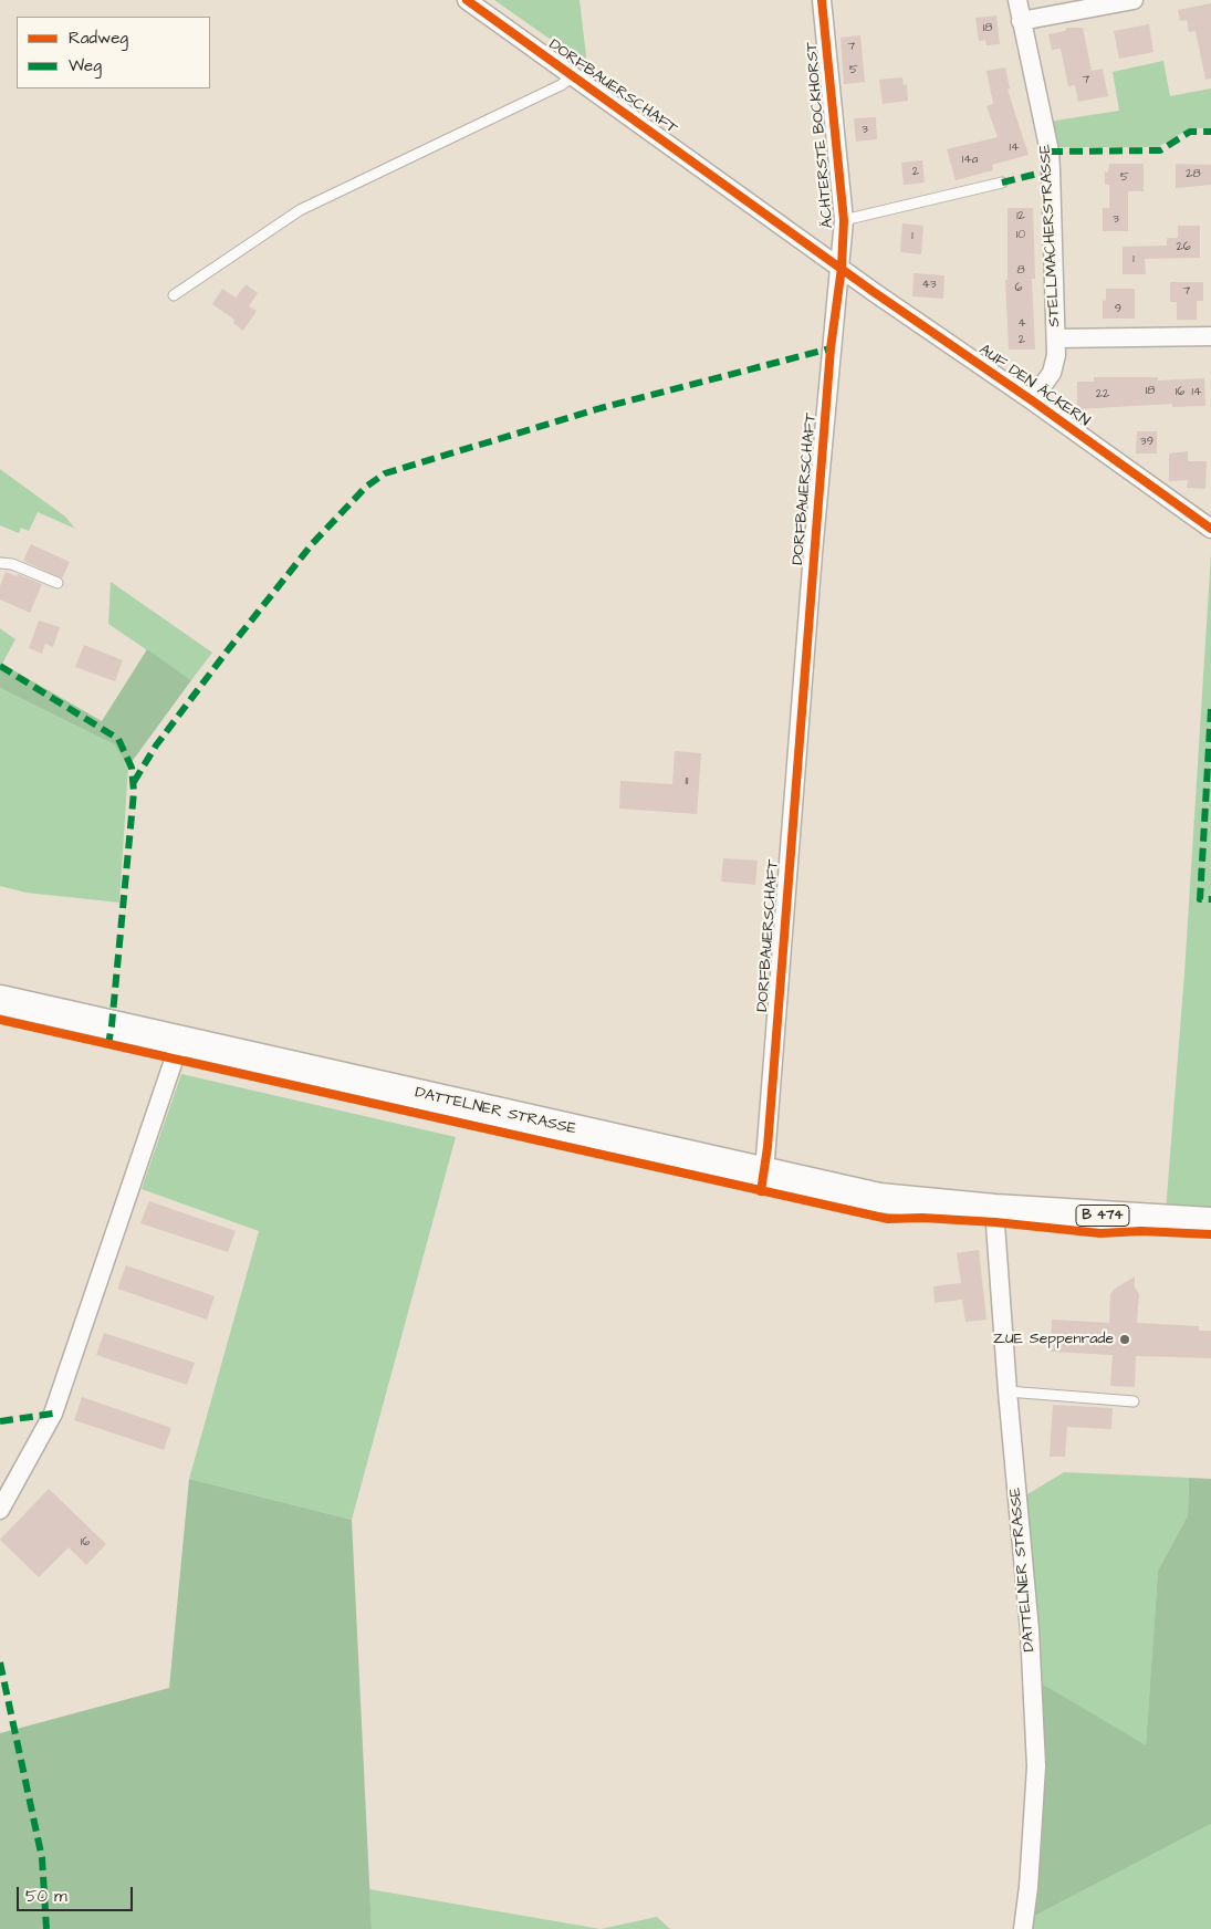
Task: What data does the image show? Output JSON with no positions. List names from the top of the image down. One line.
{"streets":{"main road":["DATTELNER STRASSE","B 474"],"street":["DORFBAUERSCHAFT","ÄCHTERSTE BOCKHORST","STELLMACHERSTRASSE","AUF DEN ÄCKERN"]},"crossings":[["DORFBAUERSCHAFT","ÄCHTERSTE BOCKHORST"],["DORFBAUERSCHAFT","AUF DEN ÄCKERN"],["DORFBAUERSCHAFT","DATTELNER STRASSE"],["ÄCHTERSTE BOCKHORST","AUF DEN ÄCKERN"],["STELLMACHERSTRASSE","AUF DEN ÄCKERN"]],"places":["ZUE Seppenrade"],"house_numbers":["18","7","5","7","3","14","14a","2","28","5","12","3","10","1","26","1","8","43","6","7","9","4","2","18","16","14","22","39","11","16"],"legend":["Radweg","Weg"],"scale_bar":"50 m"}
